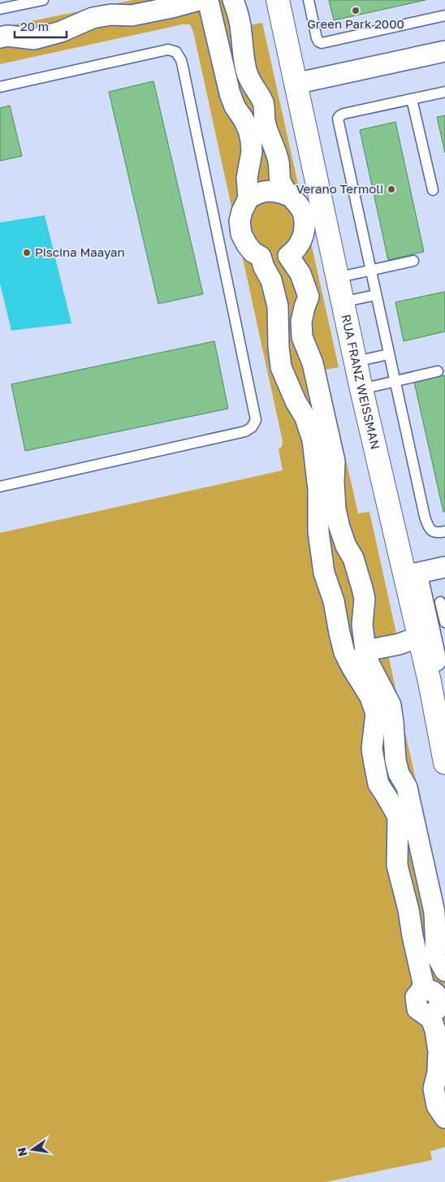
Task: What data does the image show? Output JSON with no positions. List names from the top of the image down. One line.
{"streets":{"street":["RUA FRANZ WEISSMAN"]},"places":["Green Park 2000","Verano Termoli","Piscina Maayan"],"scale_bar":"20 m","north":"left"}
